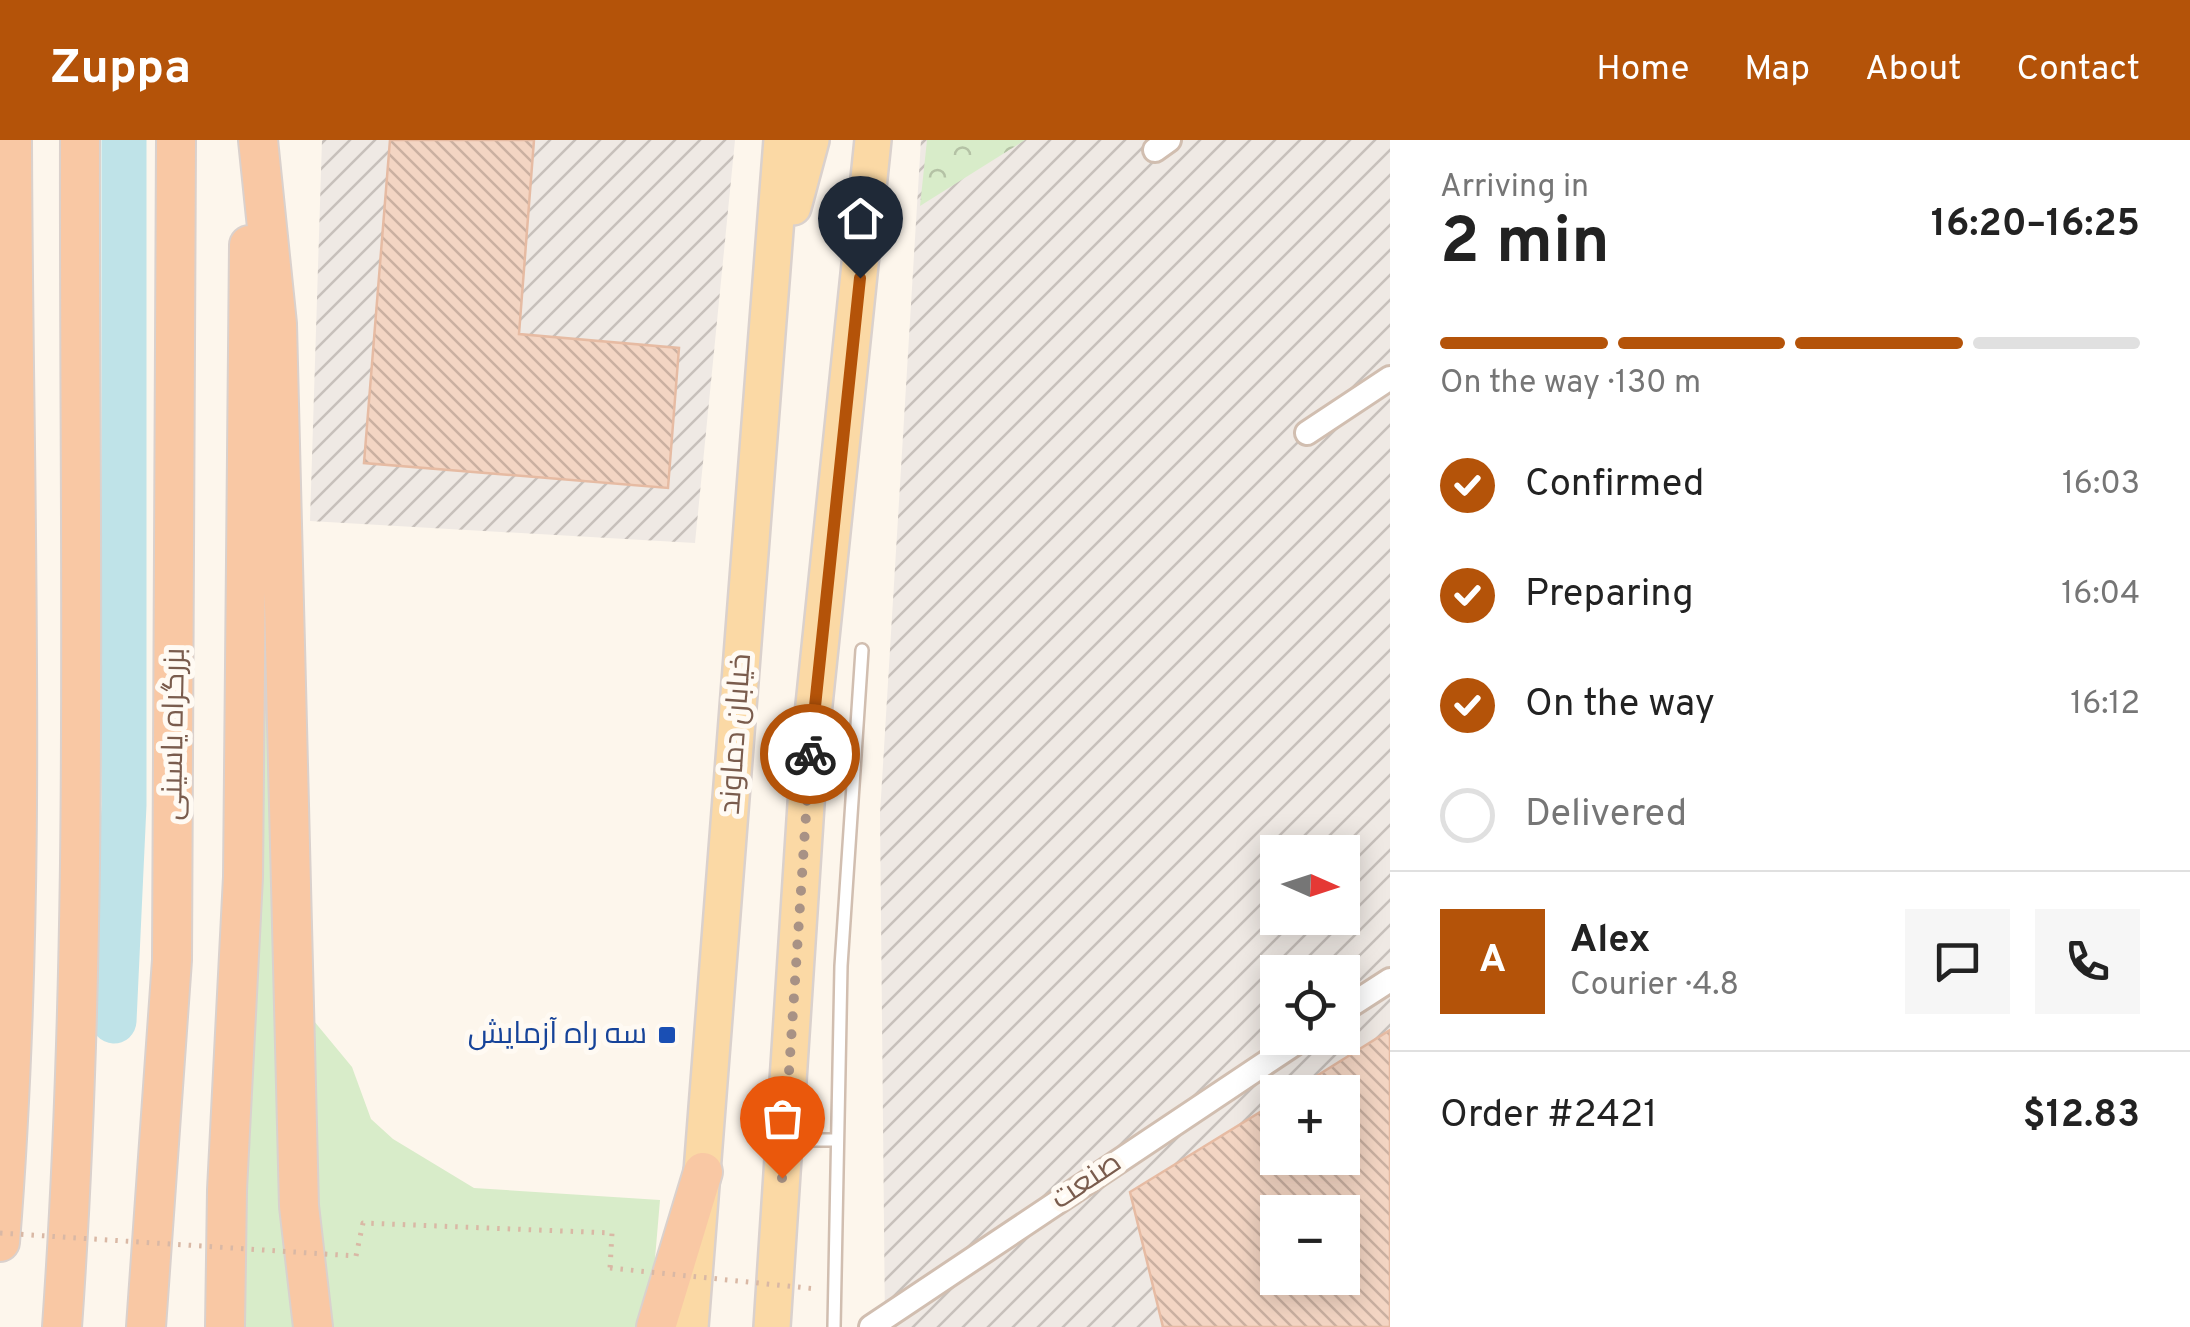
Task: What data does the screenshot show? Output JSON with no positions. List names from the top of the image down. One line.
{"streets":{"highway":["بزرگراه یاسینی"],"main road":["خیابان دماوند"],"street":["صنعت"]},"places":{"transit":["سه راه آزمایش"]},"north":"right","page":{"header":"Zuppa","nav":["Home","Map","About","Contact"],"heading":["2 min","Arriving in","16:20–16:25"],"panel":["Alex","Courier · 4.8","Order #2421","$12.83"],"bar":"On the way · 130 m","list":[["Confirmed","16:03"],["Preparing","16:04"],["On the way","16:12"],"Delivered"],"map_buttons":["+","−"],"round":"A"}}
